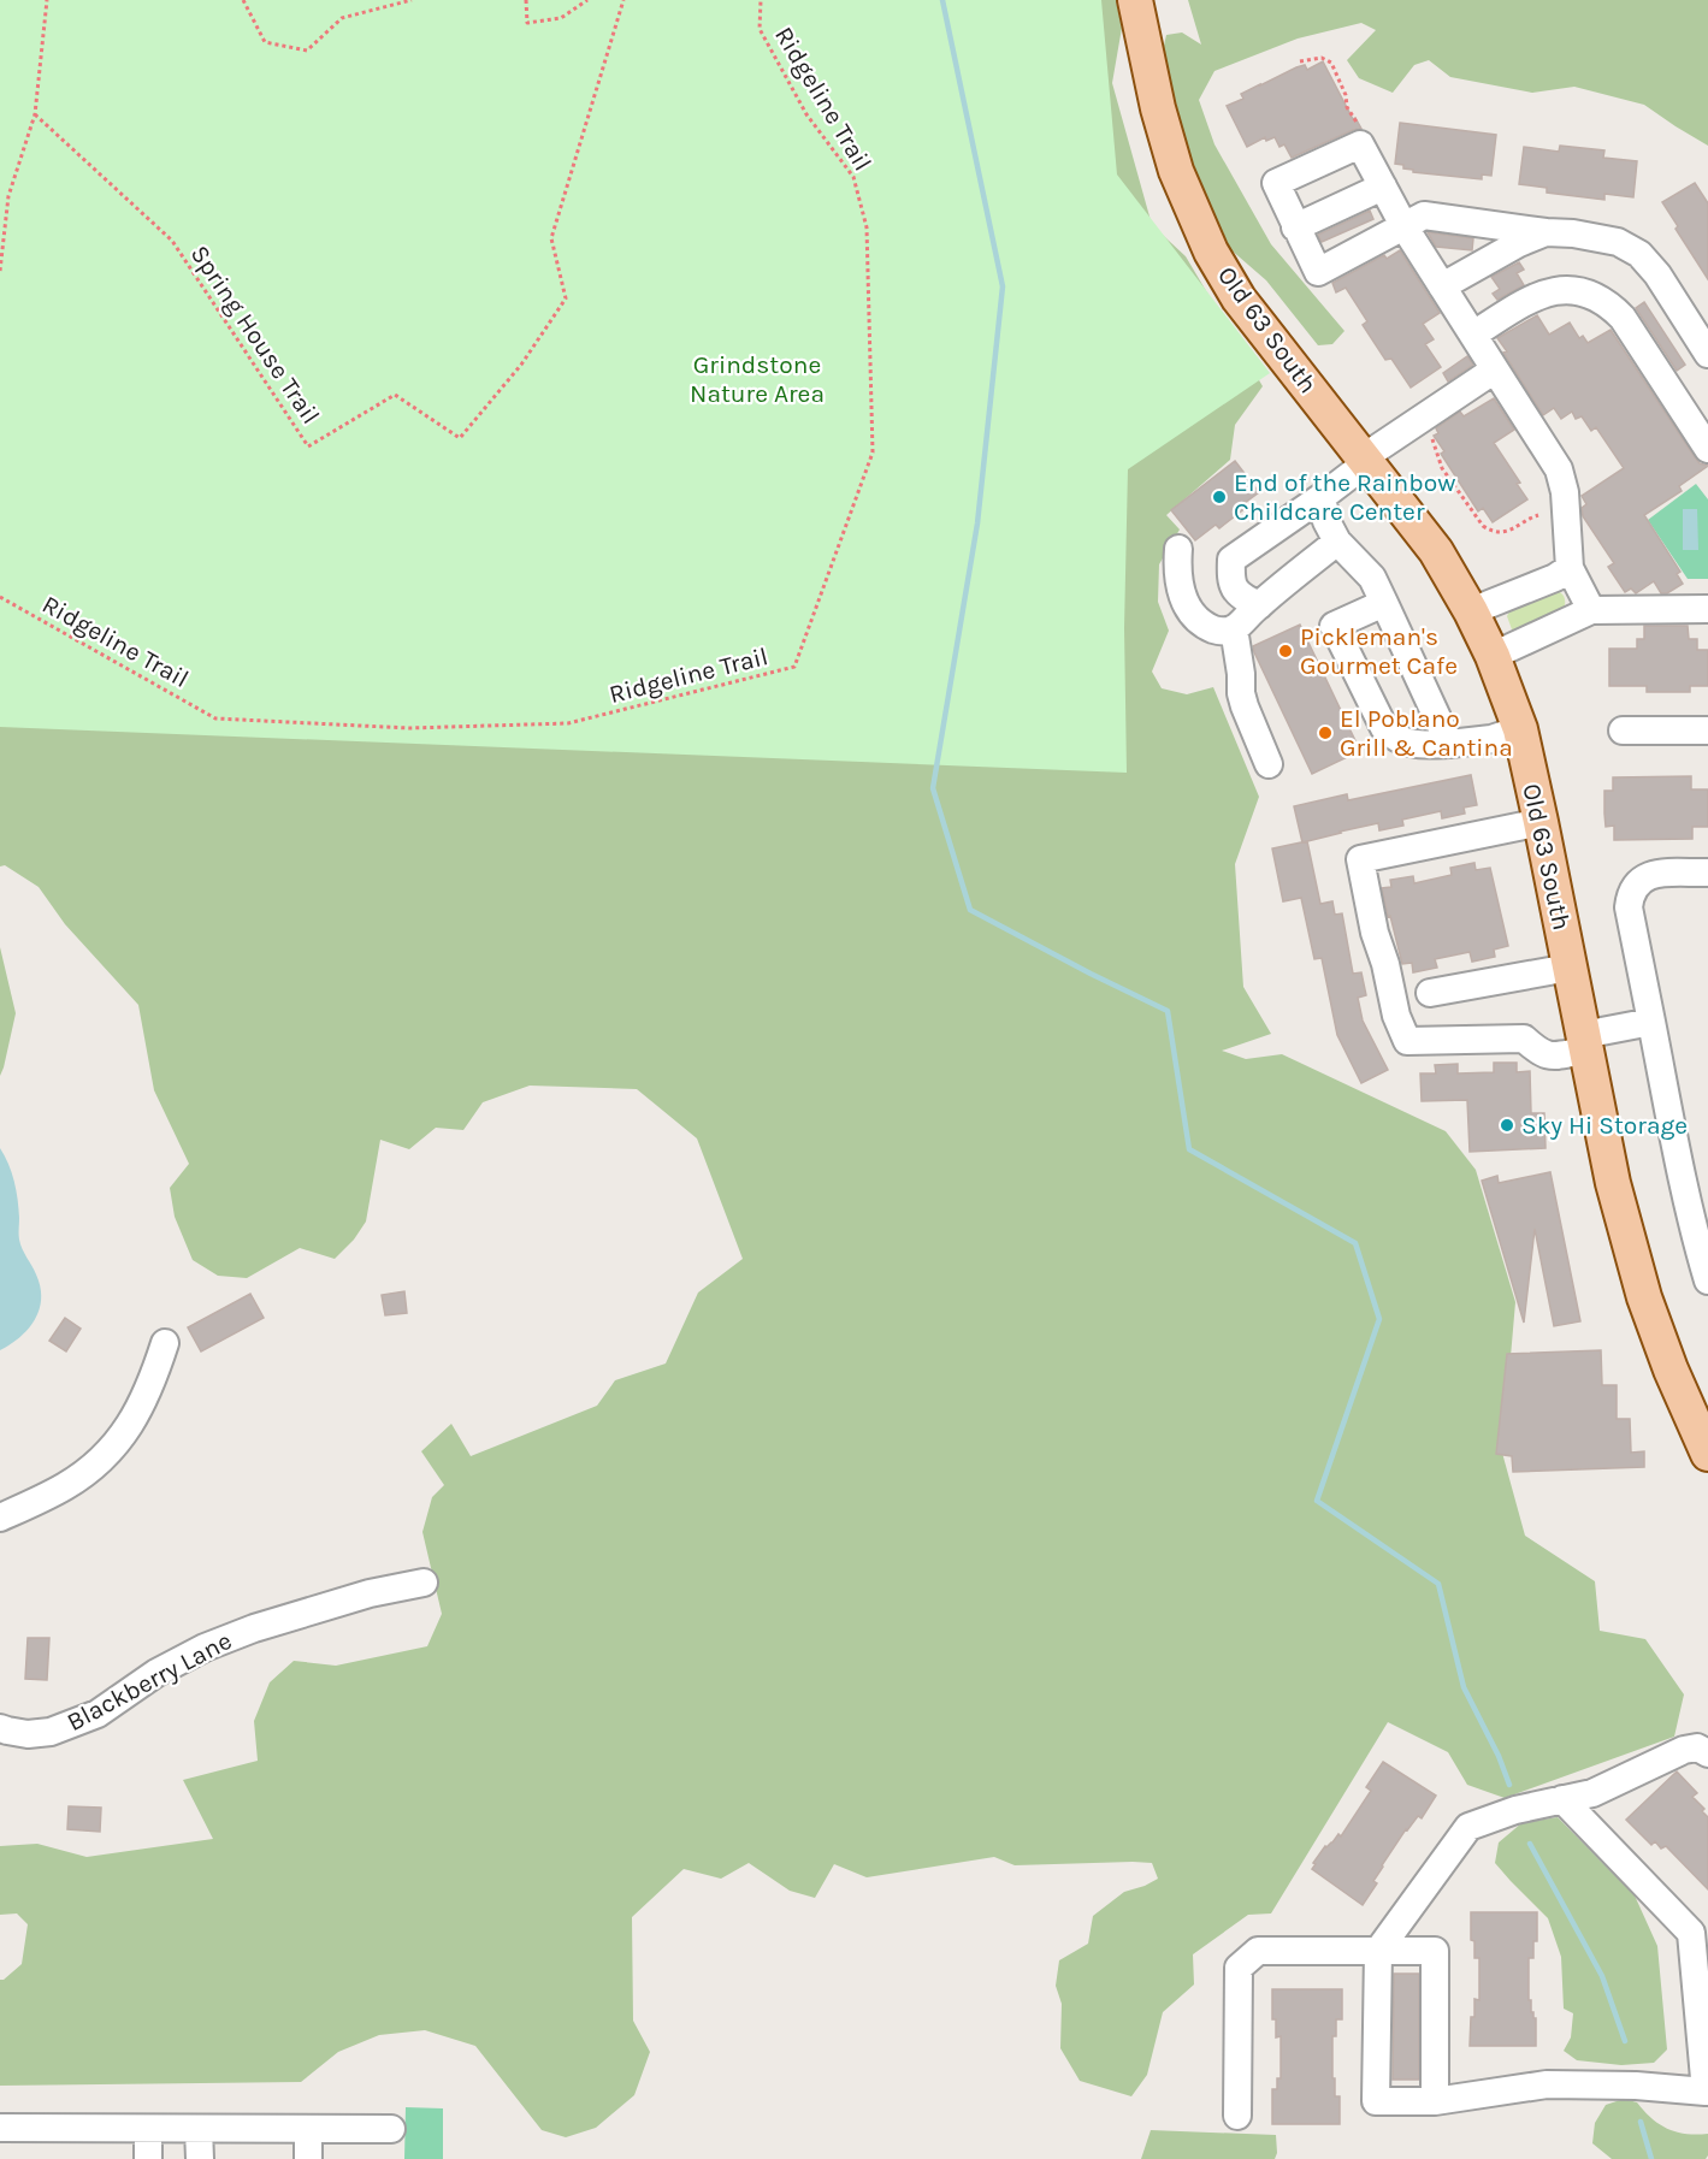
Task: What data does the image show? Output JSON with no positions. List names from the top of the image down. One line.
{"streets":{"main road":["Old 63 South"],"street":["Blackberry Lane"],"path":["Ridgeline Trail","Spring House Trail"]},"parks":["Grindstone Nature Area"],"places":["End of the Rainbow Childcare Center","Pickleman's Gourmet Cafe","El Poblano Grill & Cantina","Sky Hi Storage"]}
